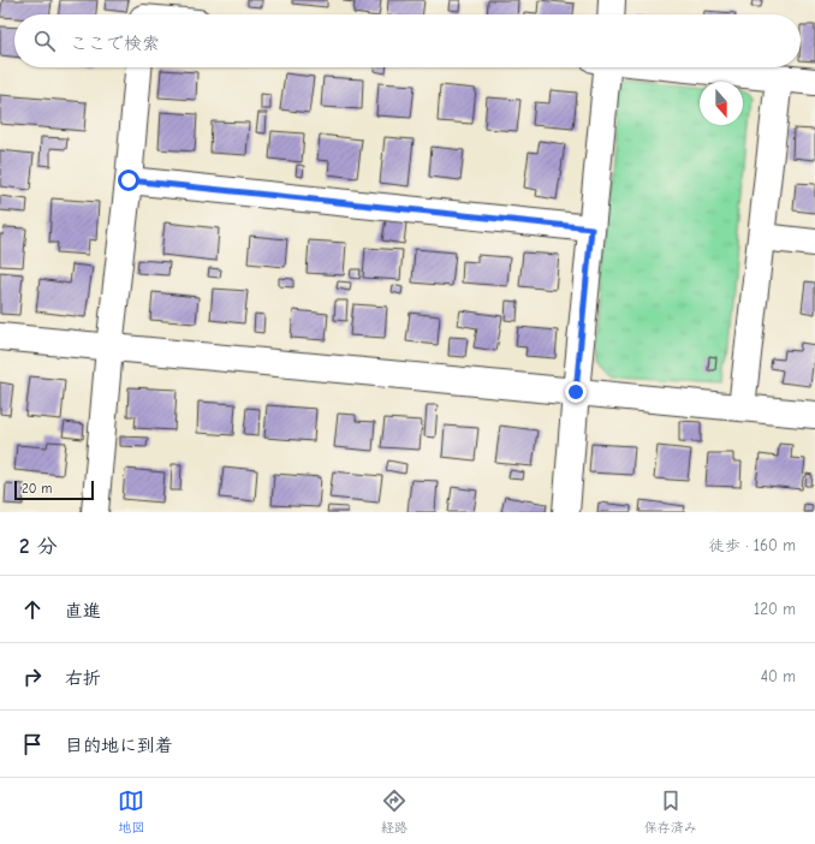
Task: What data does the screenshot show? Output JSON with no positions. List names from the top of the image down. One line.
{"scale_bar":"20 m","north":"bottom","page":{"search":"ここで検索","scale":"20 m","heading":["2 分","徒歩 · 160 m"],"list":[["直進","120 m"],["右折","40 m"],"目的地に到着"],"nav":["地図","経路","保存済み"]}}
